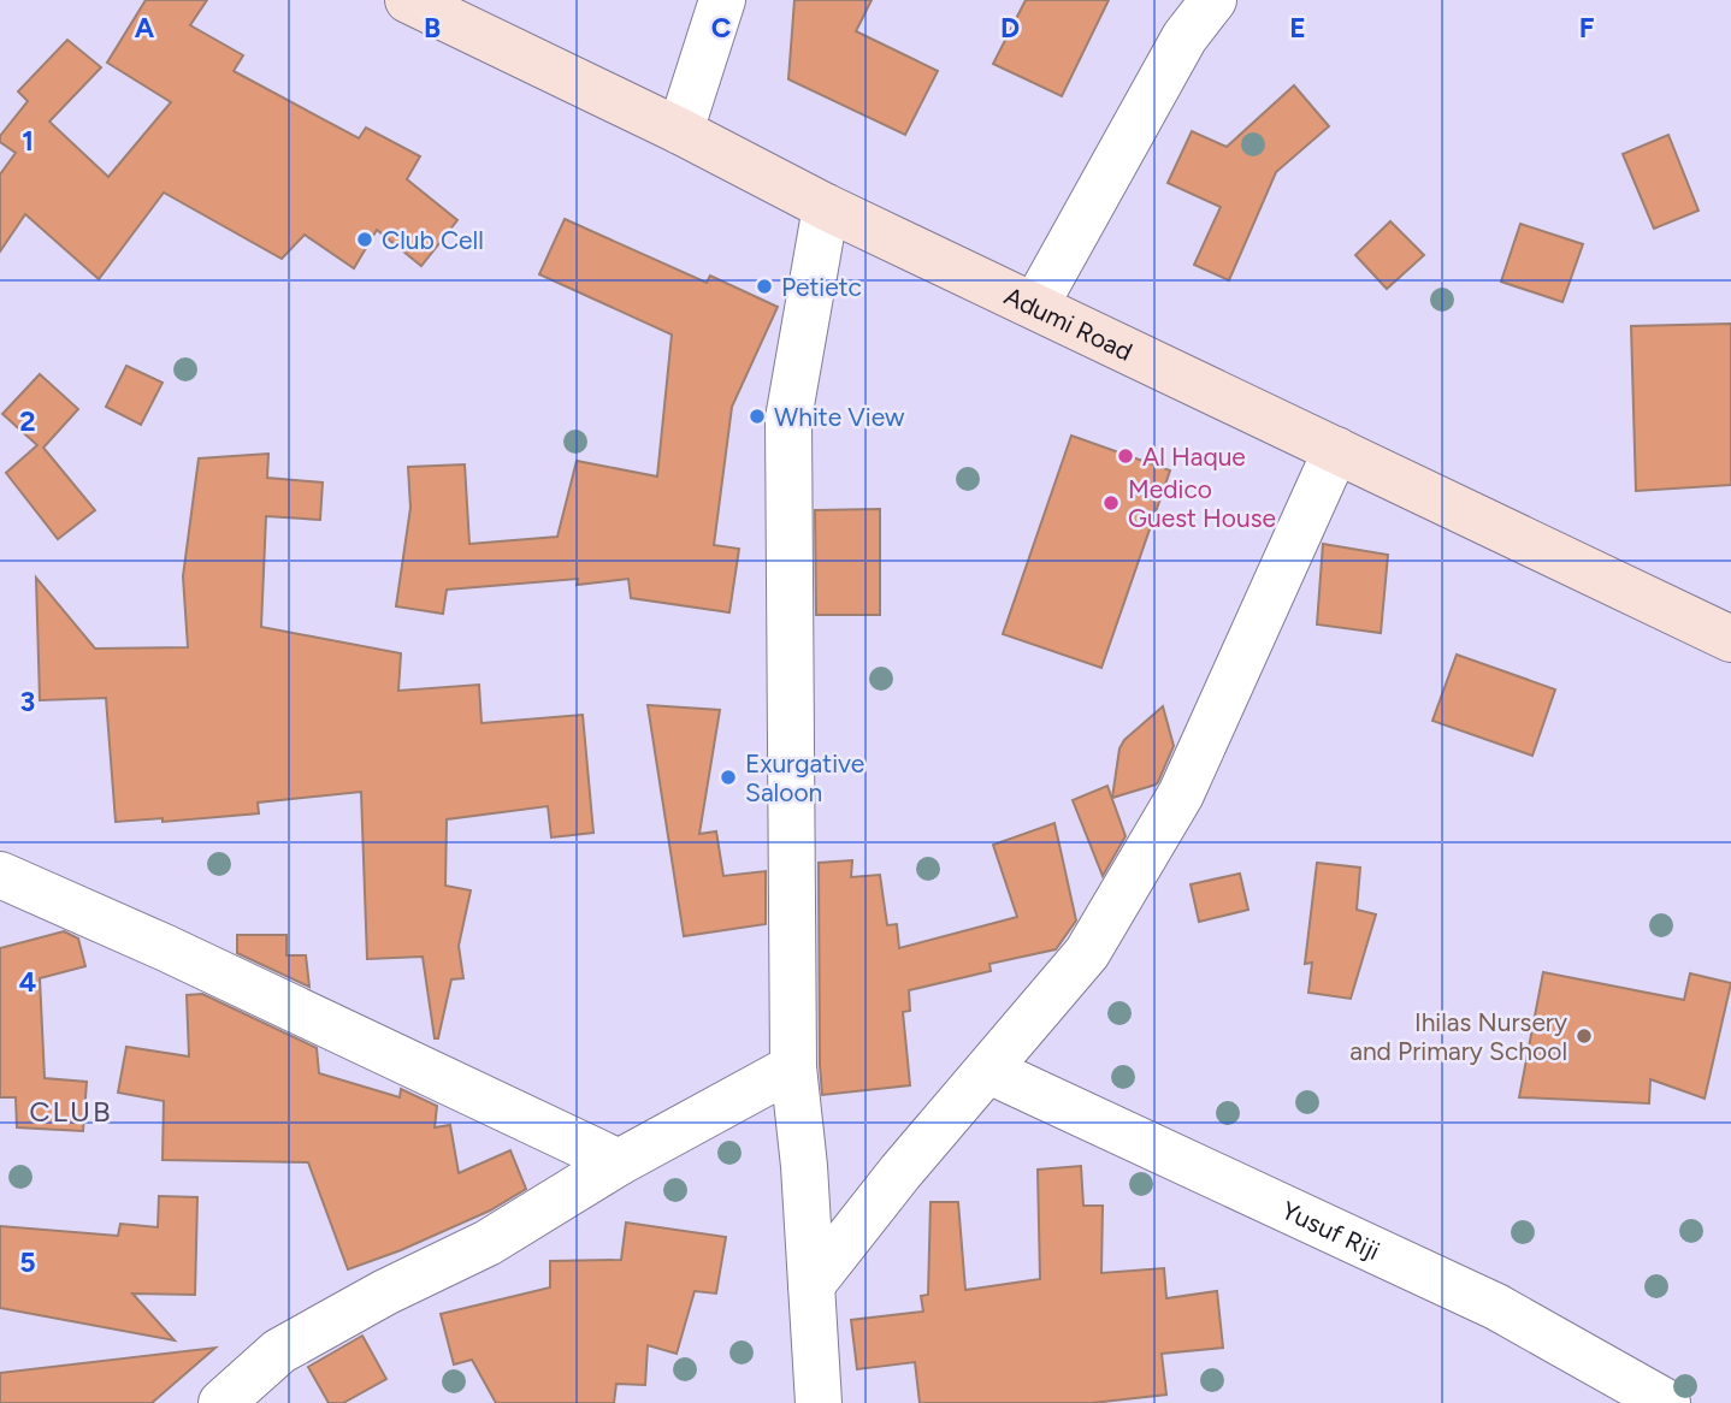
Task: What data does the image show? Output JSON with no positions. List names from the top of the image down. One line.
{"streets":{"main road":["Adumi Road"],"street":["Yusuf Riji"]},"districts":["CLUB"],"places":["Club Cell","Petietc","White View","Al Haque","Medico Guest House","Exurgative Saloon","Ihilas Nursery and Primary School"],"grid":{"columns":["A","B","C","D","E","F"],"rows":["1","2","3","4","5"]}}
